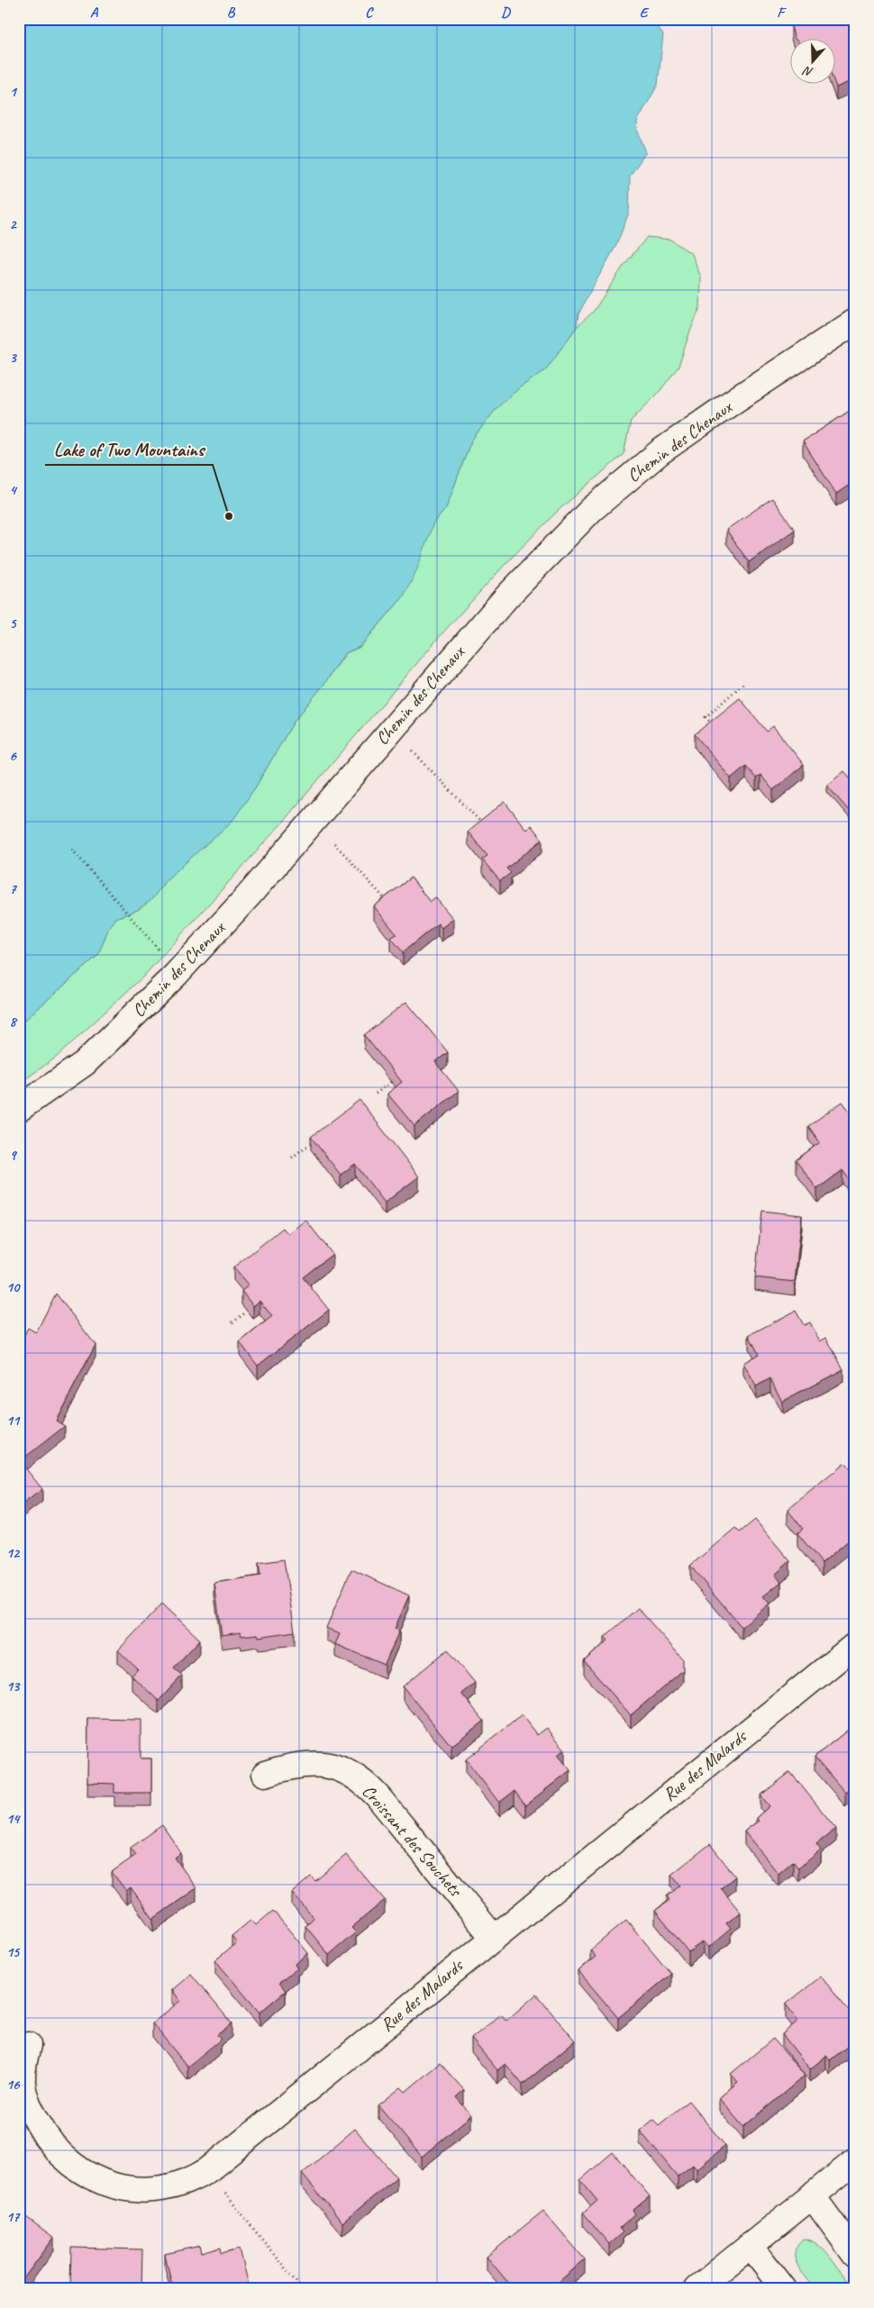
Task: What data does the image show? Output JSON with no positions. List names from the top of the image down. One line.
{"streets":{"street":["Chemin des Chenaux","Rue des Malards","Croissant des Souchets"]},"crossings":[["Rue des Malards","Croissant des Souchets"]],"places":["Lake of Two Mountains"],"north":"bottom","grid":{"columns":["A","B","C","D","E","F"],"rows":["1","2","3","4","5","6","7","8","9","10","11","12","13","14","15","16","17"]}}
